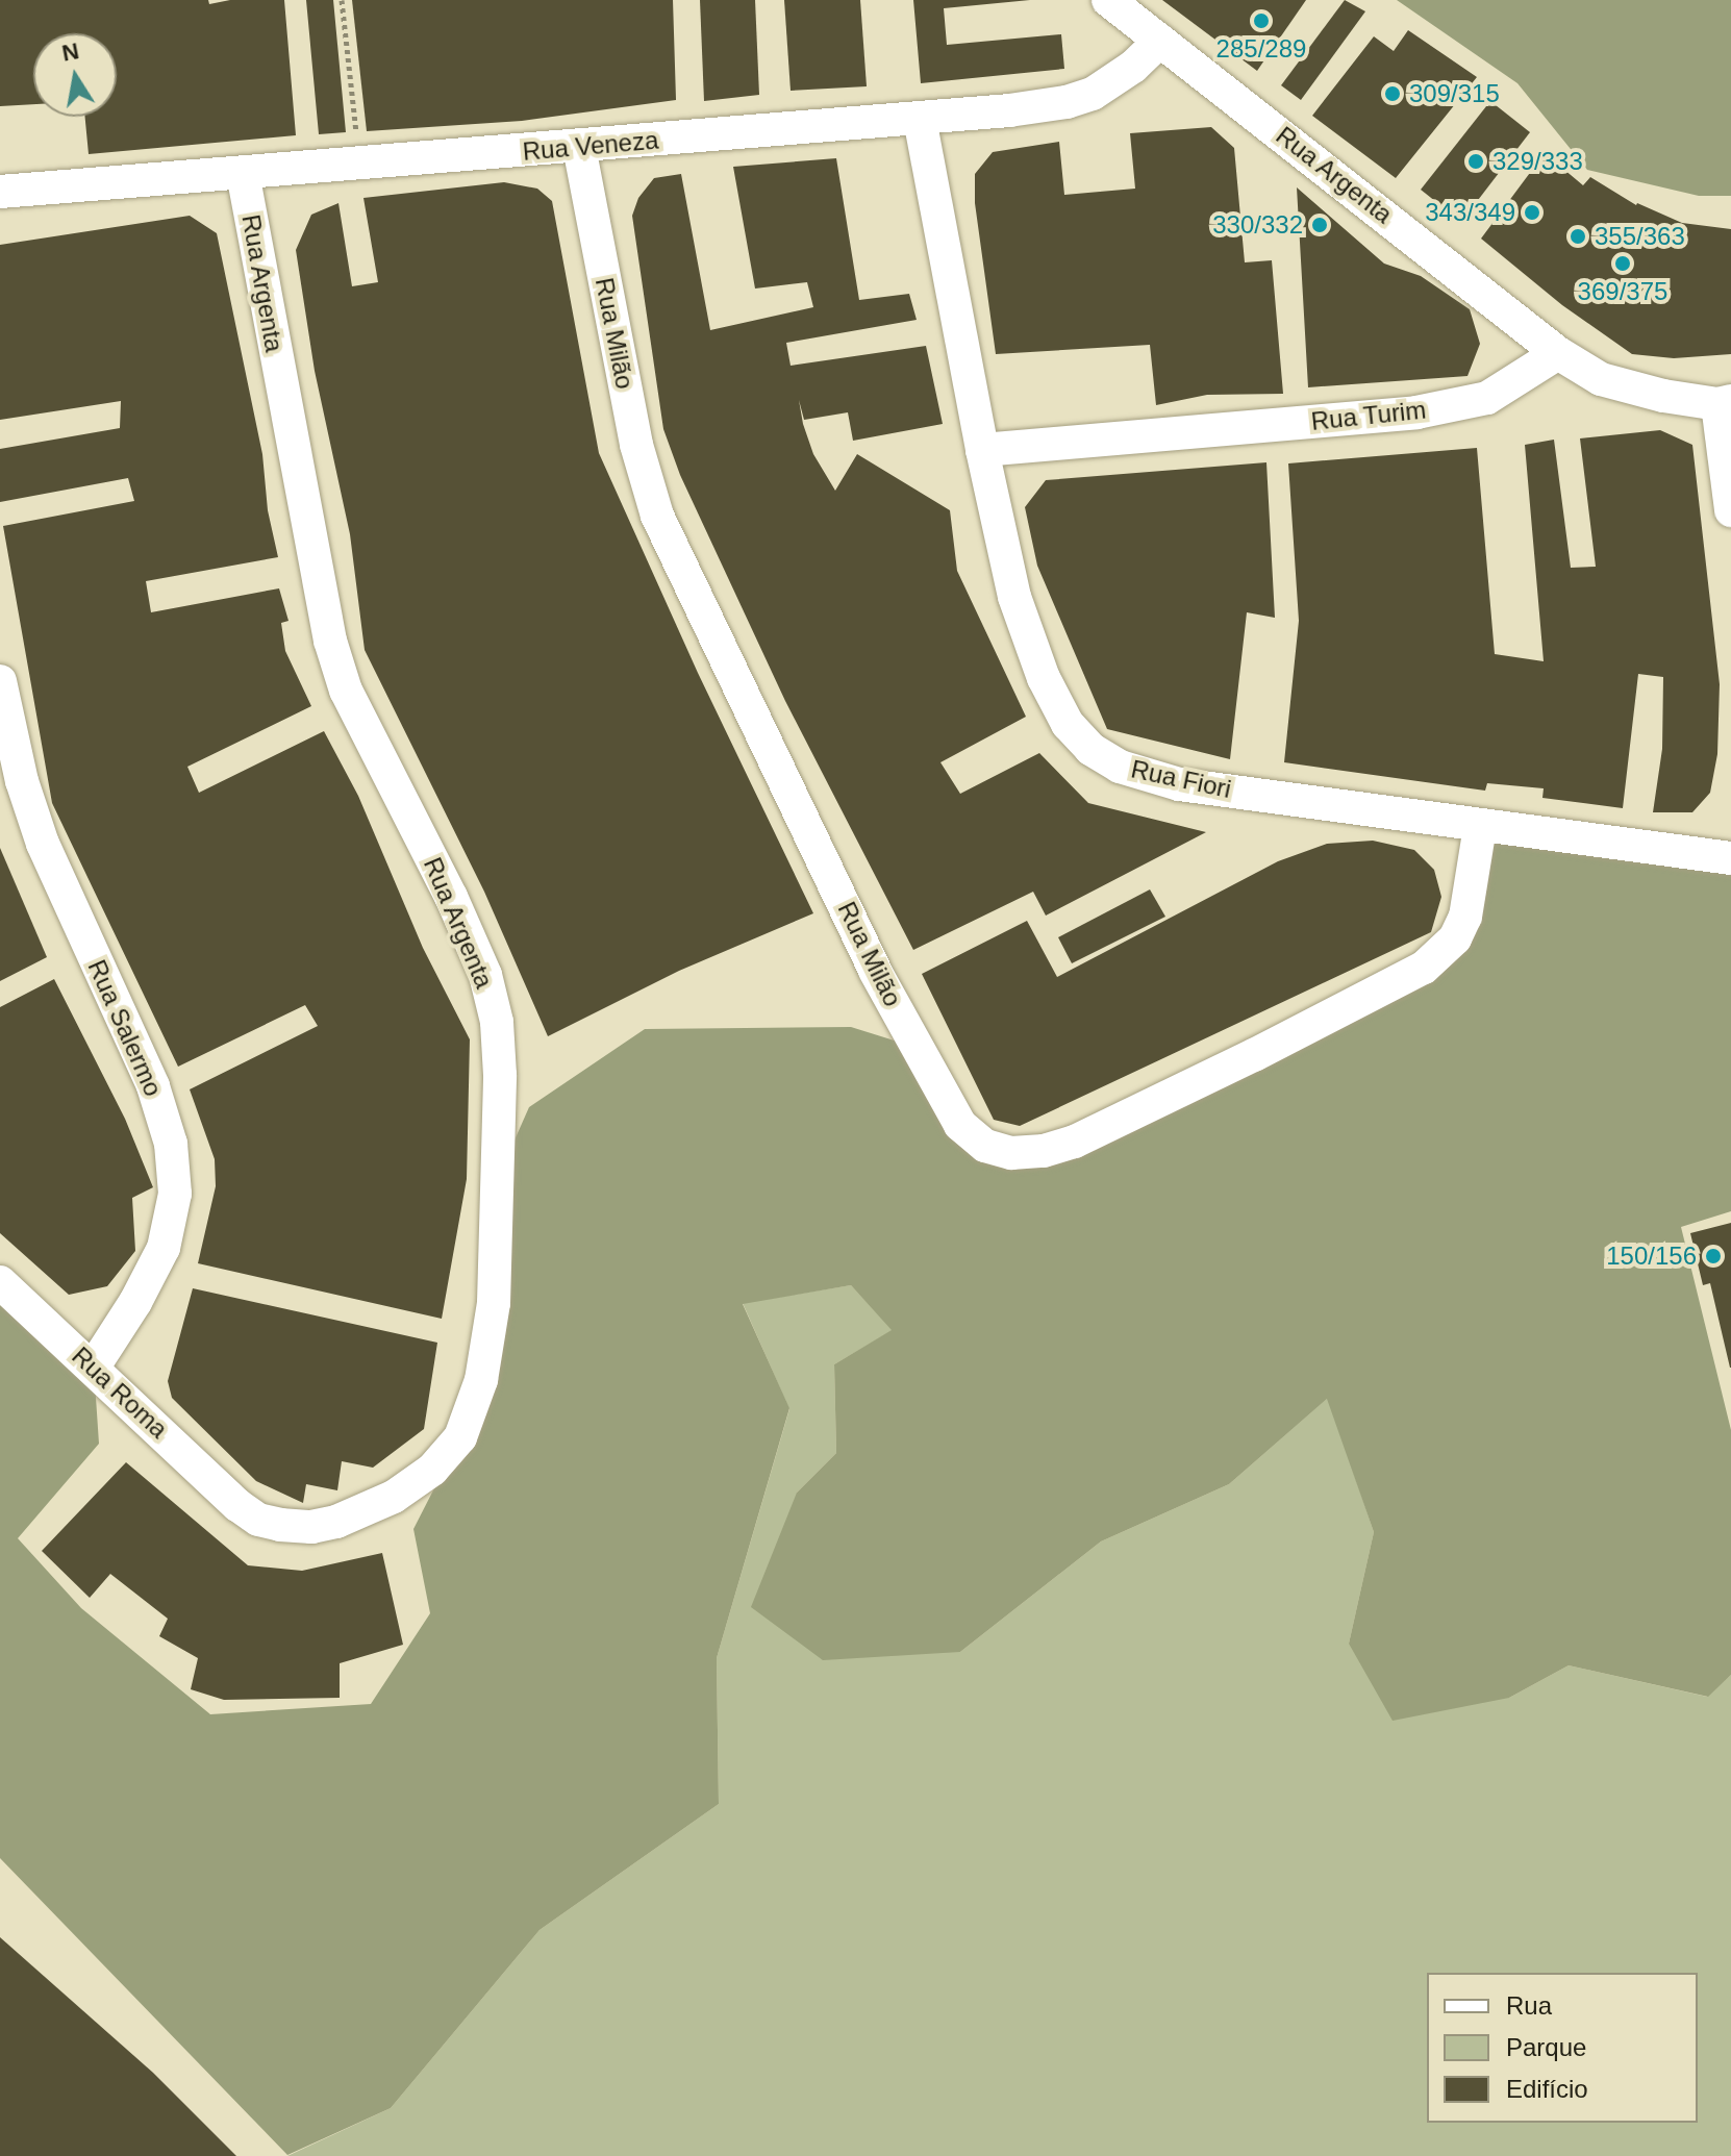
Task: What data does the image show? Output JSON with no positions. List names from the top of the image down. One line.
{"streets":{"street":["Rua Veneza","Rua Argenta","Rua Milão","Rua Turim","Rua Fiori","Rua Salermo","Rua Roma"]},"crossings":[["Rua Veneza","Rua Argenta"],["Rua Veneza","Rua Milão"],["Rua Veneza","Rua Fiori"],["Rua Argenta","Rua Turim"],["Rua Argenta","Rua Roma"],["Rua Milão","Rua Fiori"],["Rua Turim","Rua Fiori"],["Rua Salermo","Rua Roma"]],"places":["285/289","309/315","329/333","343/349","330/332","355/363","369/375","150/156"],"legend":["Rua","Parque","Edifício"],"north":"top"}
